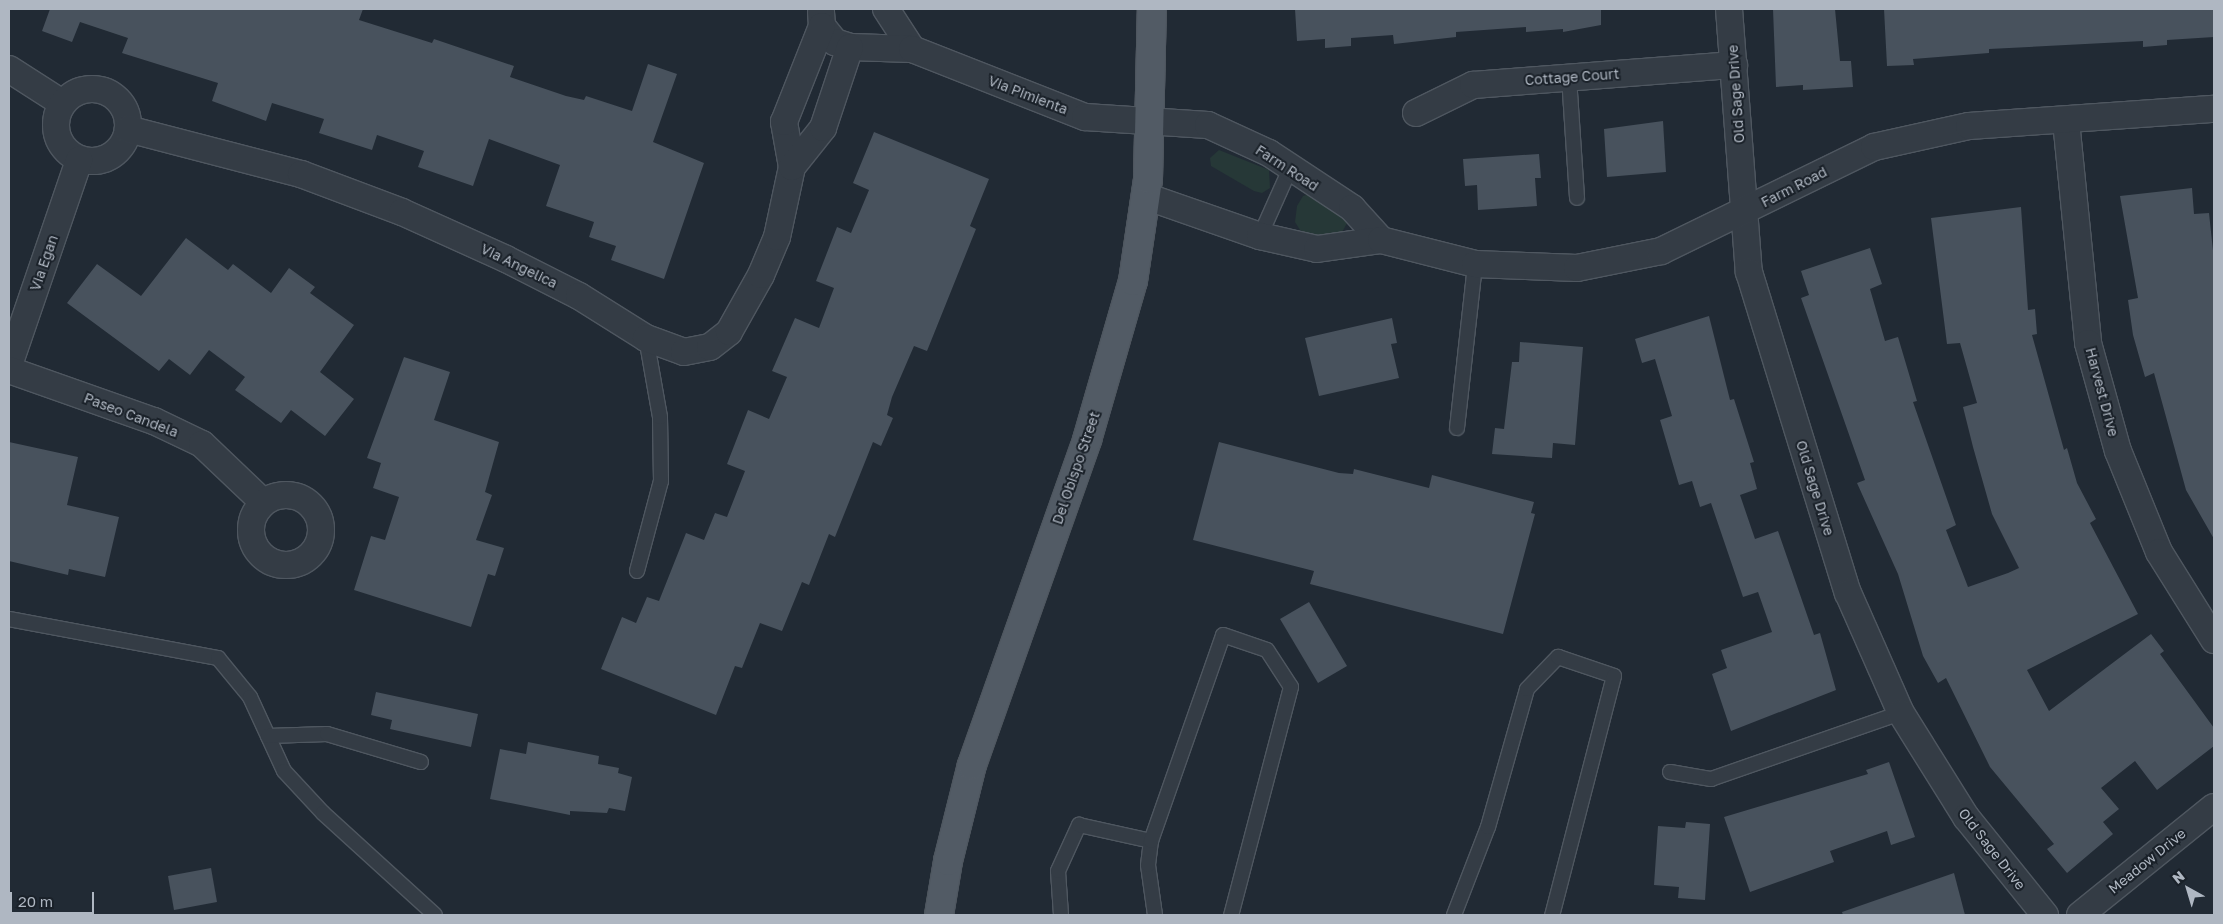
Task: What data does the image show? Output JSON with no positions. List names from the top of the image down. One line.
{"streets":{"main road":["Del Obispo Street"],"street":["Cottage Court","Old Sage Drive","Via Pimienta","Farm Road","Via Egan","Via Angelica","Harvest Drive","Paseo Candela","Meadow Drive"]},"crossings":[["Cottage Court","Old Sage Drive"],["Old Sage Drive","Farm Road"],["Via Pimienta","Farm Road"],["Via Pimienta","Via Angelica"],["Via Pimienta","Del Obispo Street"],["Farm Road","Harvest Drive"],["Farm Road","Del Obispo Street"],["Via Egan","Via Angelica"]],"scale_bar":"20 m","north":"top left"}
